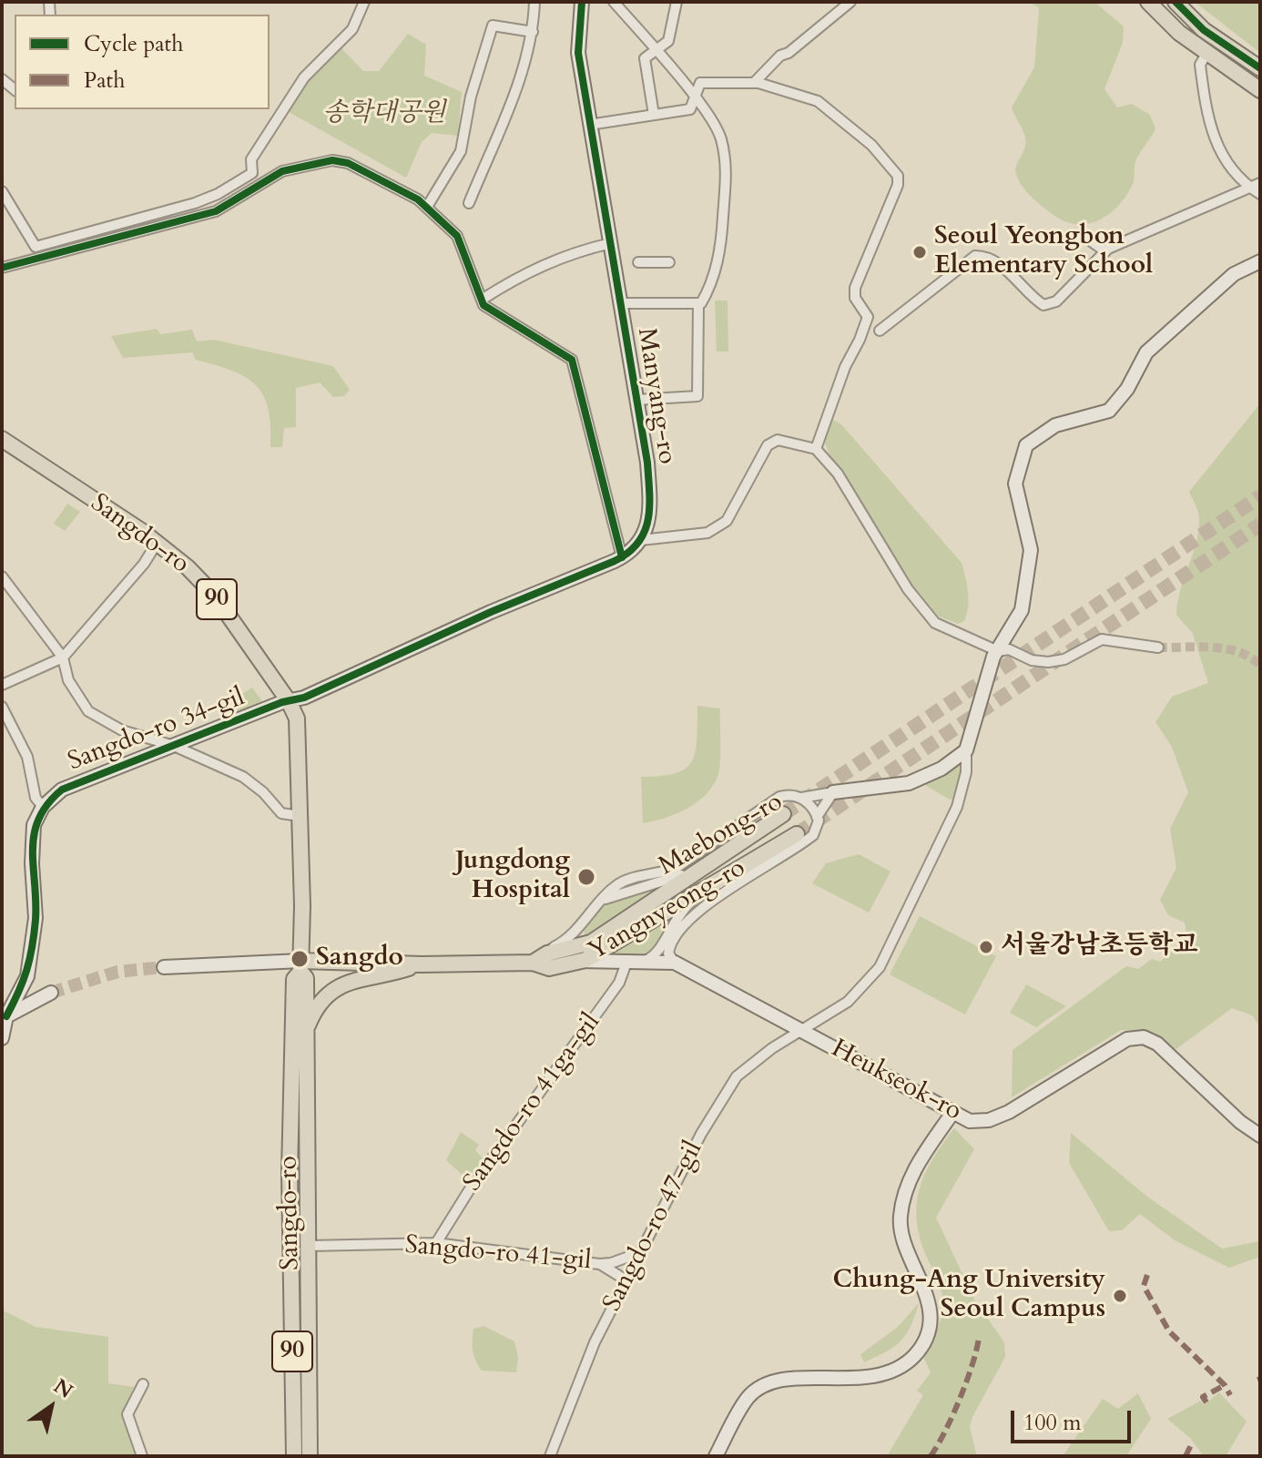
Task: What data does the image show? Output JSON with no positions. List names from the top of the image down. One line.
{"streets":{"main road":["Sangdo-ro","90","Yangnyeong-ro"],"street":["Manyang-ro","Sangdo-ro 34-gil","Maebong-ro","Heukseok-ro","Sangdo-ro 41ga-gil","Sangdo-ro 47-gil","Sangdo-ro 41-gil"]},"crossings":[["Sangdo-ro","Sangdo-ro 34-gil"],["Sangdo-ro","Yangnyeong-ro"],["Sangdo-ro","Sangdo-ro 41-gil"],["Maebong-ro","Yangnyeong-ro"],["Yangnyeong-ro","Heukseok-ro"],["Heukseok-ro","Sangdo-ro 41ga-gil"],["Heukseok-ro","Sangdo-ro 47-gil"],["Sangdo-ro 41ga-gil","Sangdo-ro 41-gil"],["Sangdo-ro 47-gil","Sangdo-ro 41-gil"]],"parks":["송학대공원"],"places":["Seoul Yeongbon Elementary School","Jungdong Hospital","서울강남초등학교","Sangdo","Chung-Ang University Seoul Campus"],"legend":["Cycle path","Path"],"scale_bar":"100 m","north":"top right"}
